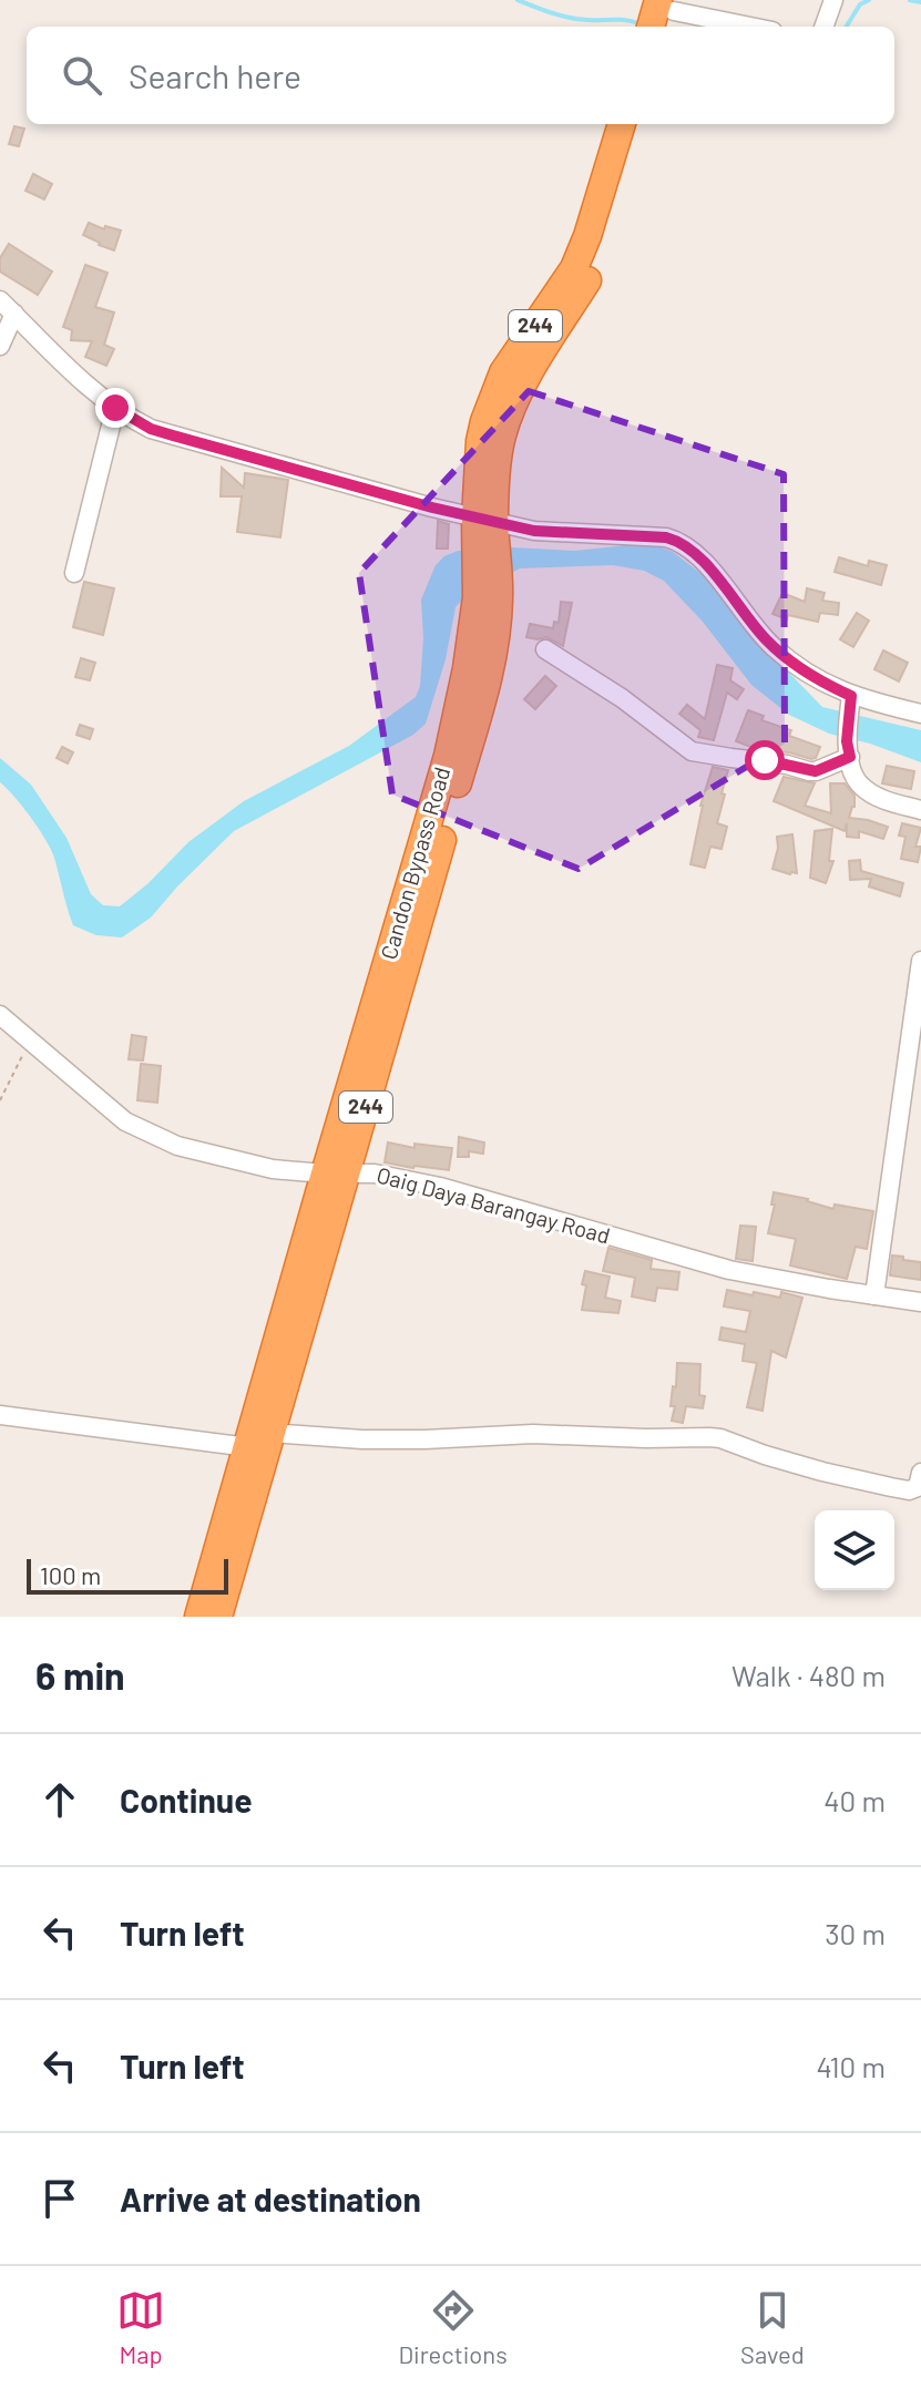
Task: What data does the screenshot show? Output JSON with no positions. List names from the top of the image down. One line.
{"streets":{"highway":["244","Candon Bypass Road"],"street":["Oaig Daya Barangay Road"]},"crossings":[["Candon Bypass Road","Oaig Daya Barangay Road"]],"scale_bar":"100 m","page":{"search":"Search here","scale":"100 m","heading":["6 min","Walk · 480 m"],"list":[["Continue","40 m"],["Turn left","30 m"],["Turn left","410 m"],"Arrive at destination"],"nav":["Map","Directions","Saved"]}}
